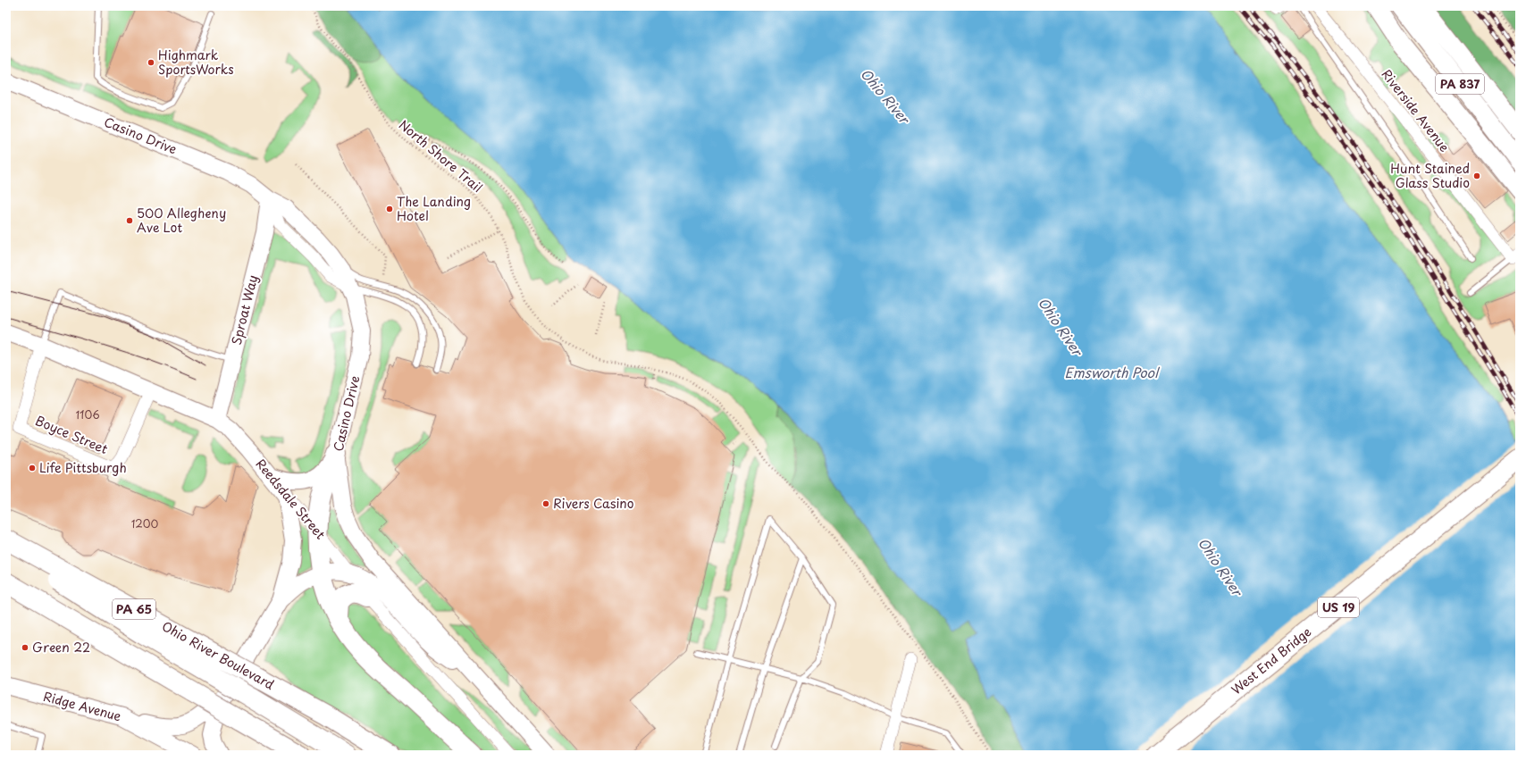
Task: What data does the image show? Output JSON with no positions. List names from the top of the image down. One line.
{"streets":{"highway":["US 19","PA 65","Ohio River Boulevard","West End Bridge"],"main road":["PA 837","Casino Drive","Sproat Way","Reedsdale Street","Ridge Avenue"],"street":["Riverside Avenue","Boyce Street"],"path":["North Shore Trail"]},"crossings":[["Casino Drive","Sproat Way"],["Sproat Way","Reedsdale Street"],["Boyce Street","Reedsdale Street"]],"water":["Ohio River","Emsworth Pool"],"places":["Highmark SportsWorks","Hunt Stained Glass Studio","The Landing Hotel","500 Allegheny Ave Lot","Life Pittsburgh","Rivers Casino","Green 22"],"house_numbers":["1106","1200"]}
